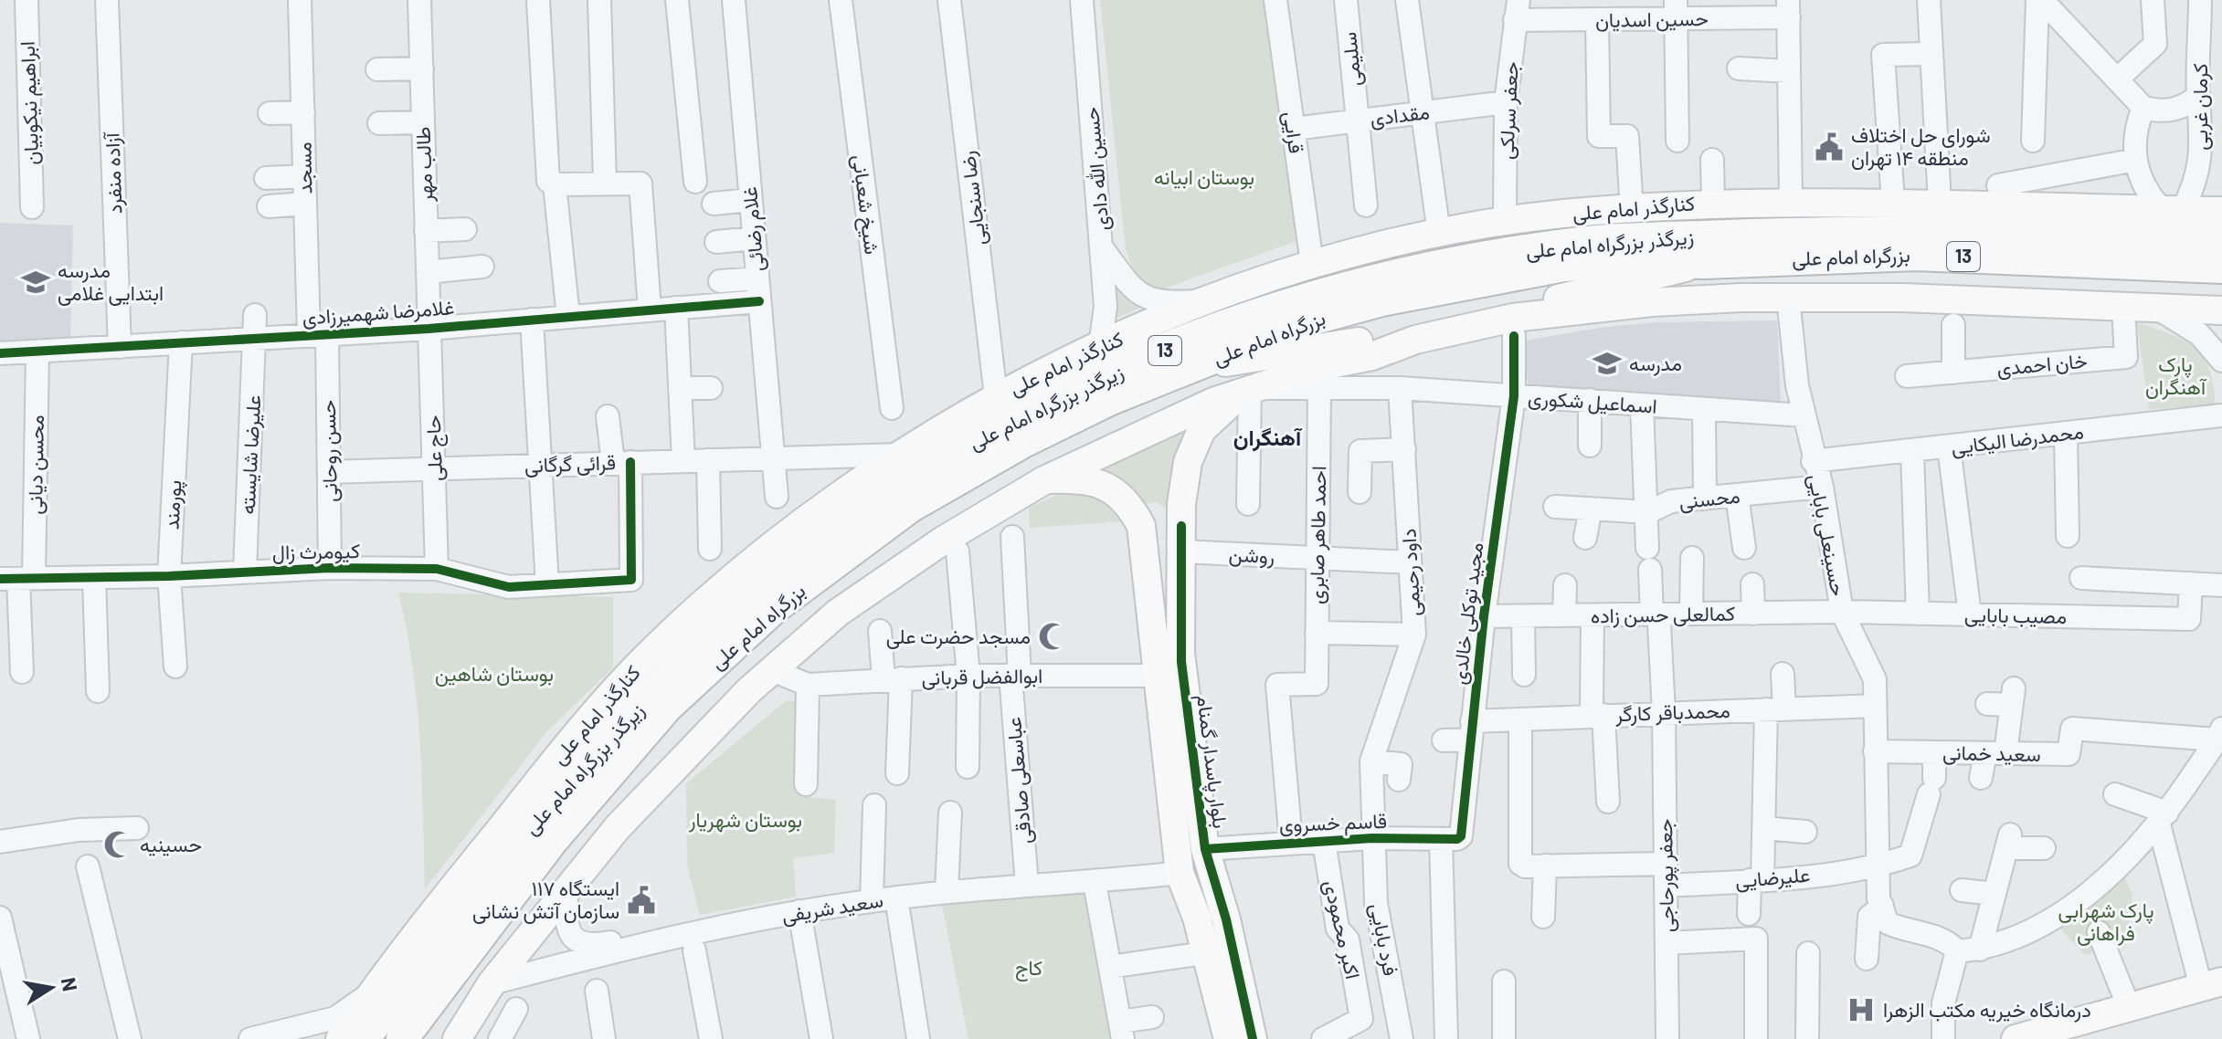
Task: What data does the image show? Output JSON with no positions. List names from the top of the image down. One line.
{"streets":{"highway":["زیرگذر بزرگراه امام علی","بزرگراه امام علی","13"],"main road":["کنارگذر امام علی","بلوار پاسدار گمنام"],"street":["حسین اسدیان","سلیمی","ابراهیم نیکوبیان","کرمان غربی","جعفر سرلکی","مقدادی","قرایی","طالب مهر","مسجد","حسین الله دادی","آزاده منفرد","رضا سنجایی","شیخ شعبانی","غلام رضائی","غلامرضا شهمیرزادی","خان احمدی","اسماعیل شکوری","محمدرضا الیکایی","حاج علی","حسن روحانی","علیرضا شایسته","قرائی گرگانی","محسن دیانی","محسنی","پورمند","احمد طاهر صابری","حسینعلی بابایی","کیومرث زال","روشن","داود رحیمی","مجید توکلی خالدی","کمالعلی حسن زاده","مصیب بابایی","ابوالفضل قربانی","محمدباقر کارگر","سعید خمانی","عباسعلی صادقی","قاسم خسروی","جعفر پورحاجی","علیرضایی","سعید شریفی","اکبر محمودی","فرد بابایی"]},"crossings":[["حسین اسدیان","جعفر سرلکی"],["سلیمی","مقدادی"],["کرمان غربی","کنارگذر امام علی"],["جعفر سرلکی","مقدادی"],["جعفر سرلکی","کنارگذر امام علی"],["مقدادی","قرایی"],["قرایی","کنارگذر امام علی"],["طالب مهر","غلامرضا شهمیرزادی"],["طالب مهر","حاج علی"],["مسجد","غلامرضا شهمیرزادی"],["مسجد","حسن روحانی"],["حسین الله دادی","کنارگذر امام علی"],["آزاده منفرد","غلامرضا شهمیرزادی"],["رضا سنجایی","کنارگذر امام علی"],["کنارگذر امام علی","قرائی گرگانی"],["غلام رضائی","غلامرضا شهمیرزادی"],["غلام رضائی","قرائی گرگانی"],["غلامرضا شهمیرزادی","حاج علی"],["غلامرضا شهمیرزادی","حسن روحانی"],["غلامرضا شهمیرزادی","علیرضا شایسته"],["غلامرضا شهمیرزادی","محسن دیانی"],["غلامرضا شهمیرزادی","پورمند"],["اسماعیل شکوری","احمد طاهر صابری"],["اسماعیل شکوری","حسینعلی بابایی"],["اسماعیل شکوری","داود رحیمی"],["اسماعیل شکوری","مجید توکلی خالدی"],["اسماعیل شکوری","بلوار پاسدار گمنام"],["اسماعیل شکوری","جعفر پورحاجی"],["محمدرضا الیکایی","حسینعلی بابایی"],["حاج علی","قرائی گرگانی"],["حاج علی","کیومرث زال"],["حسن روحانی","قرائی گرگانی"],["حسن روحانی","کیومرث زال"],["علیرضا شایسته","کیومرث زال"],["قرائی گرگانی","کیومرث زال"],["محسن دیانی","کیومرث زال"],["محسنی","حسینعلی بابایی"],["محسنی","جعفر پورحاجی"],["پورمند","کیومرث زال"],["احمد طاهر صابری","روشن"],["احمد طاهر صابری","قاسم خسروی"],["حسینعلی بابایی","کمالعلی حسن زاده"],["حسینعلی بابایی","مصیب بابایی"],["حسینعلی بابایی","محمدباقر کارگر"],["حسینعلی بابایی","سعید خمانی"],["حسینعلی بابایی","علیرضایی"],["روشن","داود رحیمی"],["روشن","بلوار پاسدار گمنام"],["داود رحیمی","قاسم خسروی"],["داود رحیمی","فرد بابایی"],["مجید توکلی خالدی","کمالعلی حسن زاده"],["مجید توکلی خالدی","محمدباقر کارگر"],["مجید توکلی خالدی","قاسم خسروی"],["کمالعلی حسن زاده","مصیب بابایی"],["کمالعلی حسن زاده","جعفر پورحاجی"],["ابوالفضل قربانی","عباسعلی صادقی"],["محمدباقر کارگر","جعفر پورحاجی"],["سعید خمانی","علیرضایی"],["بلوار پاسدار گمنام","قاسم خسروی"],["عباسعلی صادقی","سعید شریفی"],["قاسم خسروی","اکبر محمودی"],["قاسم خسروی","فرد بابایی"],["جعفر پورحاجی","علیرضایی"]],"districts":["آهنگران"],"parks":["بوستان ابیانه","پارک آهنگران","بوستان شاهین","بوستان شهریار","پارک شهرابی فراهانی","کاج"],"places":{"public building":["شورای حل اختلاف منطقه ۱۴ تهران","ایستگاه ۱۱۷ سازمان آتش نشانی"],"school or university":["مدرسه ابتدایی غلامی","مدرسه"],"mosque":["مسجد حضرت علی","حسینیه"],"hospital":["درمانگاه خیریه مکتب الزهرا"]},"north":"right"}
